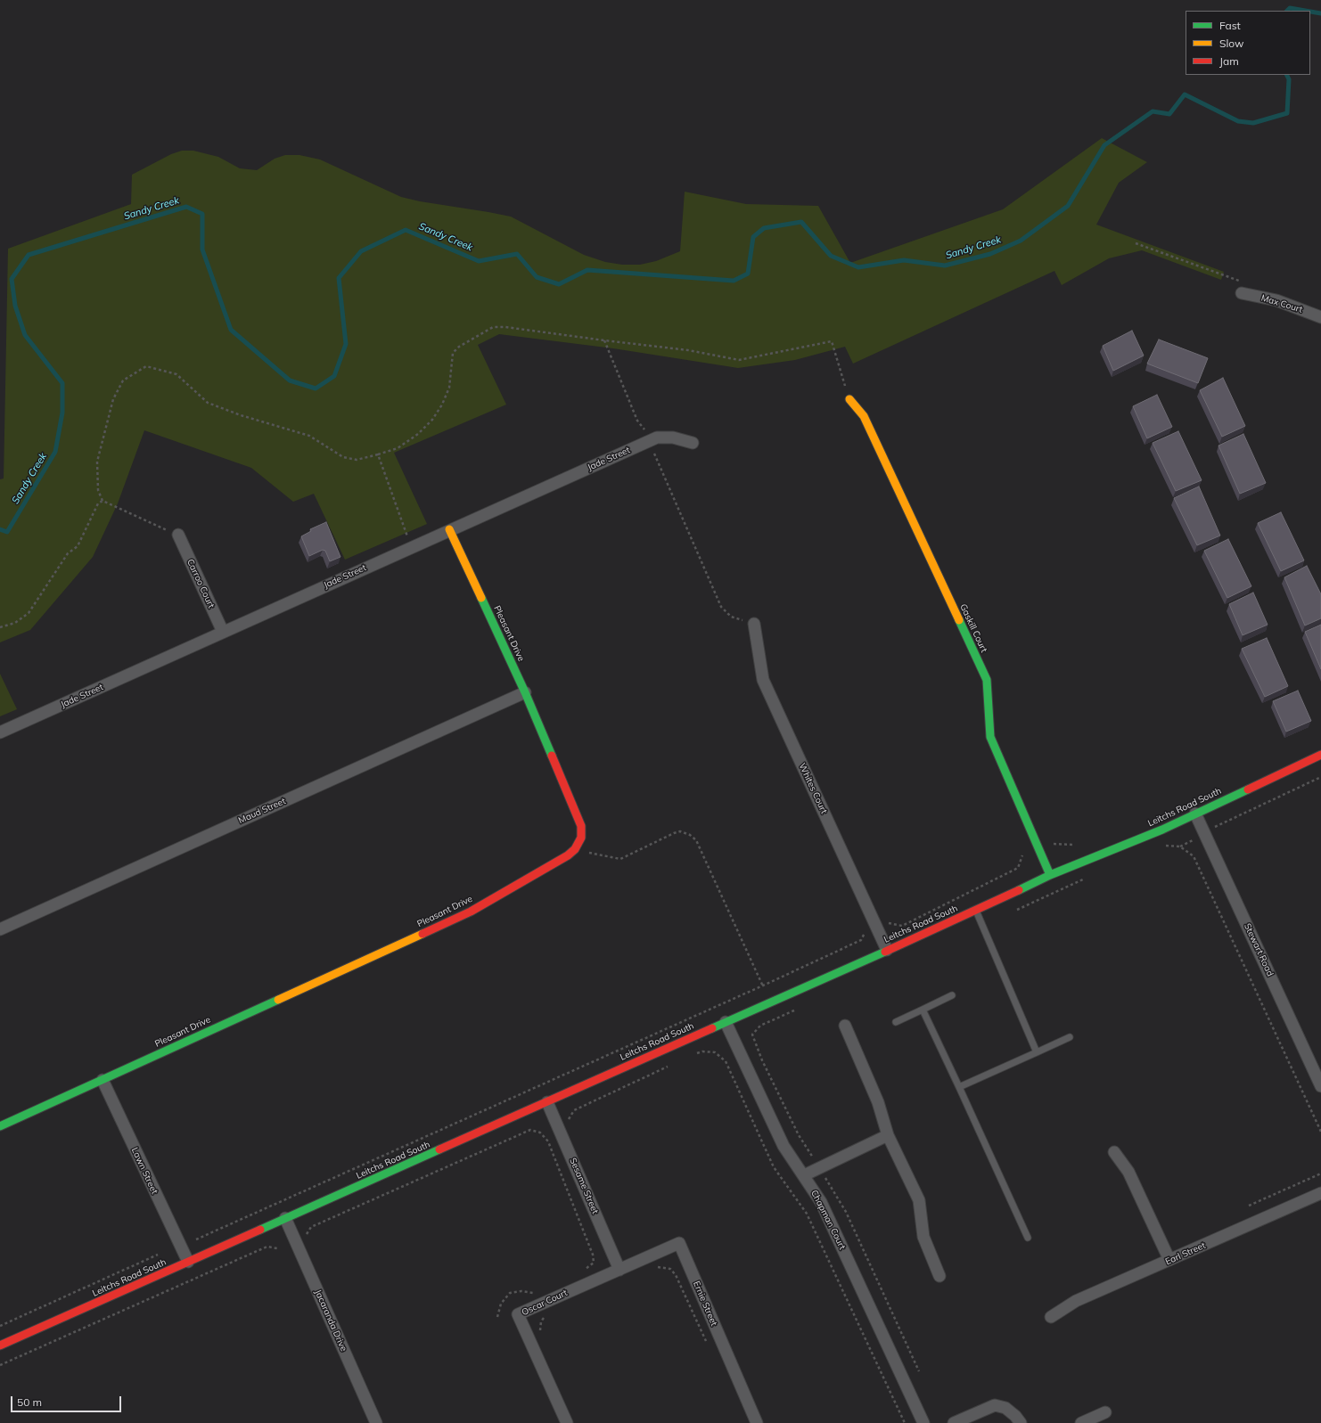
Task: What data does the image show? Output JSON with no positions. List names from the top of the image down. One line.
{"streets":{"street":["Max Court","Jade Street","Carroo Court","Gaskill Court","Pleasant Drive","Whites Court","Leitchs Road South","Maud Street","Stewart Road","Lawn Street","Sesame Street","Chapman Court","Earl Street","Oscar Court","Ernie Street","Jacaranda Drive"]},"crossings":[["Jade Street","Carroo Court"],["Jade Street","Pleasant Drive"],["Gaskill Court","Leitchs Road South"],["Pleasant Drive","Maud Street"],["Pleasant Drive","Lawn Street"],["Whites Court","Leitchs Road South"],["Leitchs Road South","Stewart Road"],["Leitchs Road South","Lawn Street"],["Leitchs Road South","Sesame Street"],["Leitchs Road South","Chapman Court"],["Leitchs Road South","Jacaranda Drive"],["Sesame Street","Oscar Court"],["Sesame Street","Ernie Street"],["Oscar Court","Ernie Street"]],"water":["Sandy Creek"],"legend":["Fast","Slow","Jam"],"scale_bar":"50 m"}
